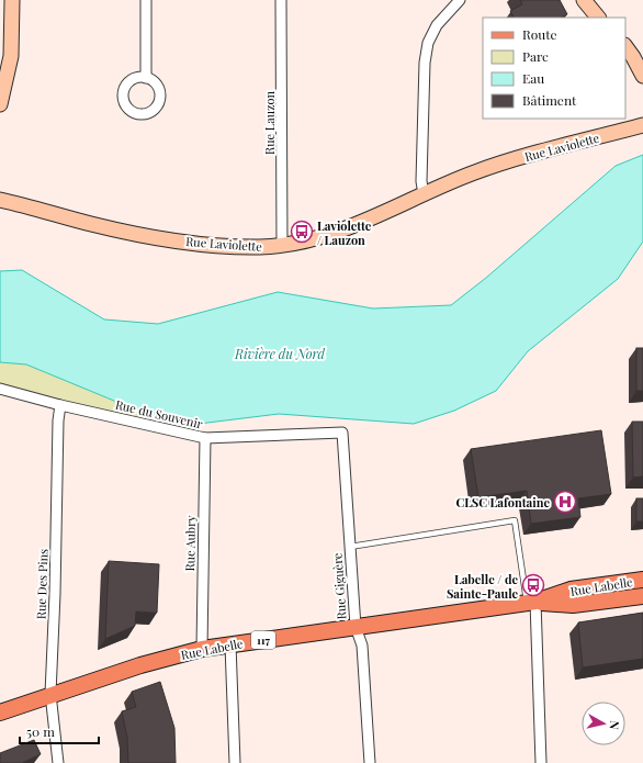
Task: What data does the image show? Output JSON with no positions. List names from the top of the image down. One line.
{"streets":{"main road":["Rue Labelle","117"],"street":["Rue Lauzon","Rue Laviolette","Rue du Souvenir","Rue Aubry","Rue Des Pins","Rue Giguère"]},"crossings":[["Rue Lauzon","Rue Laviolette"],["Rue du Souvenir","Rue Aubry"],["Rue du Souvenir","Rue Des Pins"],["Rue du Souvenir","Rue Giguère"],["Rue Aubry","Rue Labelle"],["Rue Des Pins","Rue Labelle"],["Rue Giguère","Rue Labelle"]],"water":["Rivière du Nord"],"places":{"bus stop":["Laviolette / Lauzon","Labelle / de Sainte-Paule"],"hospital":["CLSC Lafontaine"]},"legend":["Route","Parc","Eau","Bâtiment"],"scale_bar":"50 m","north":"right"}
